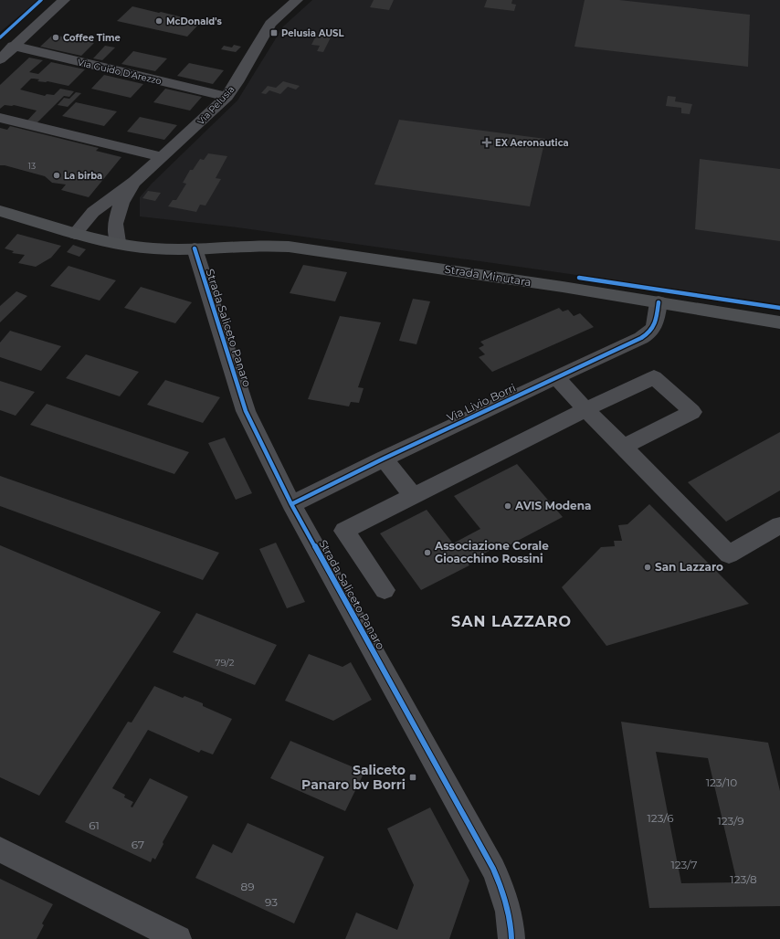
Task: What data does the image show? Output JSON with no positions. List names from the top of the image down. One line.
{"streets":{"main road":["Strada Minutara"],"street":["Via Guido D'Arezzo","Via Pelusia","Strada Saliceto Panaro","Via Livio Borri"]},"crossings":[["Via Guido D'Arezzo","Via Pelusia"],["Strada Minutara","Strada Saliceto Panaro"],["Strada Minutara","Via Livio Borri"],["Strada Saliceto Panaro","Via Livio Borri"]],"districts":["SAN LAZZARO"],"places":{"other":["McDonald's","Coffee Time","La birba","AVIS Modena","Associazione Corale Gioacchino Rossini","San Lazzaro"],"transit":["Pelusia AUSL","Saliceto Panaro bv Borri"],"health":["EX Aeronautica"]},"house_numbers":["13","79/2","123/10","123/6","123/9","61","67","123/7","123/8","89","93"]}
